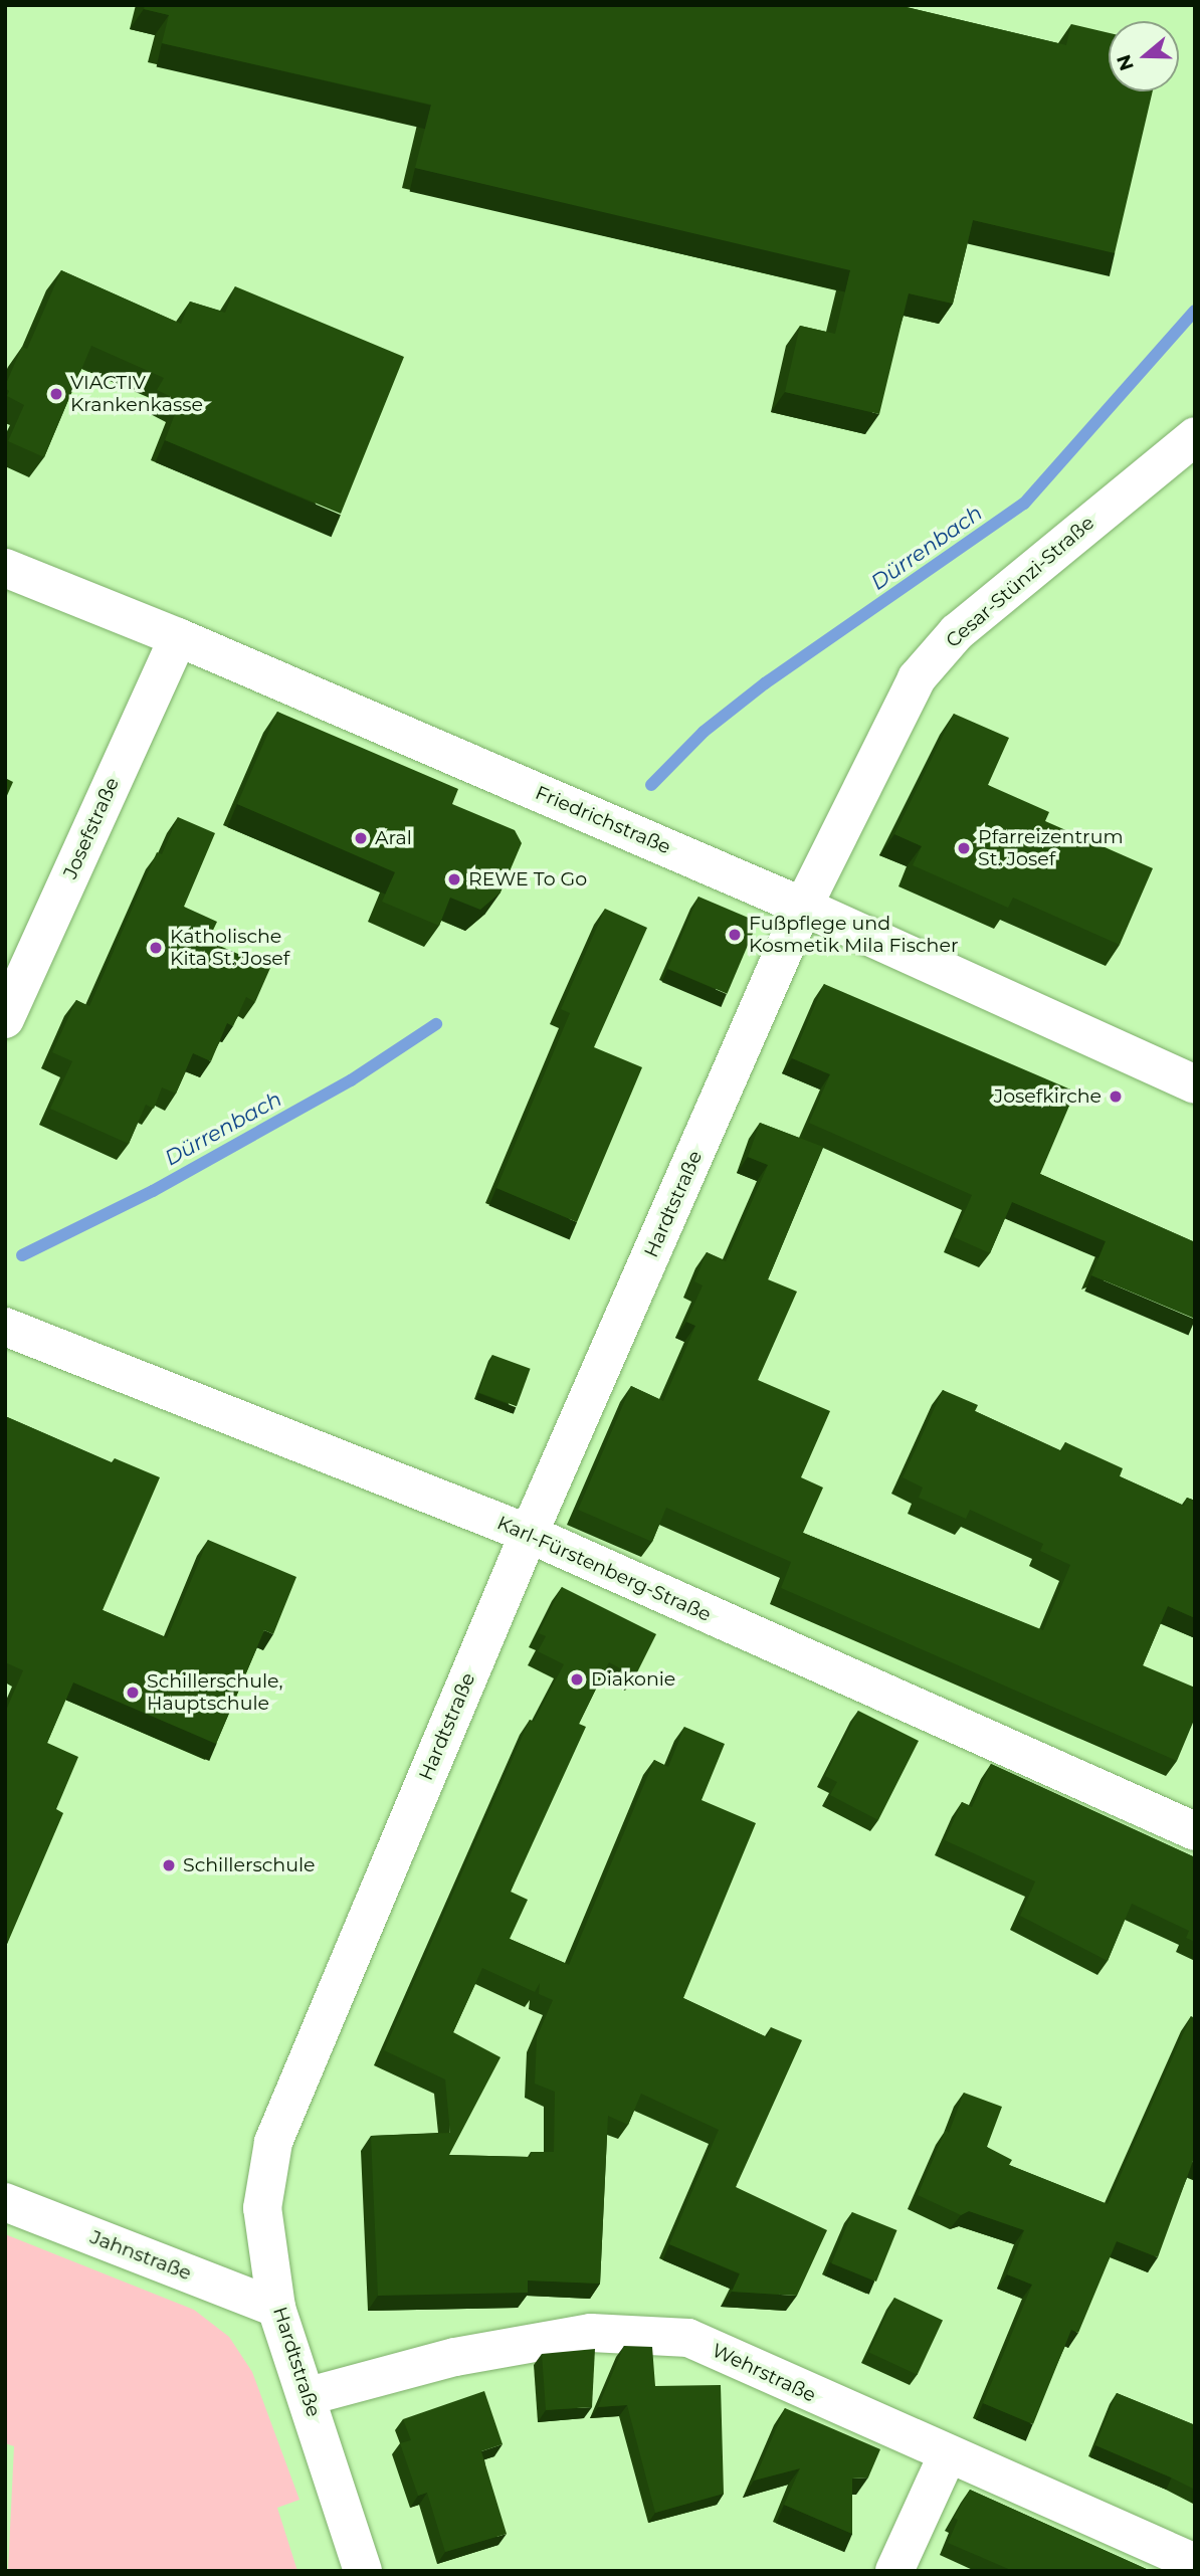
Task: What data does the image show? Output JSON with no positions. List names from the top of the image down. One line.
{"streets":{"street":["Cesar-Stünzi-Straße","Friedrichstraße","Josefstraße","Hardtstraße","Karl-Fürstenberg-Straße","Jahnstraße","Wehrstraße"]},"crossings":[["Cesar-Stünzi-Straße","Friedrichstraße"],["Cesar-Stünzi-Straße","Hardtstraße"],["Friedrichstraße","Josefstraße"],["Friedrichstraße","Hardtstraße"],["Hardtstraße","Karl-Fürstenberg-Straße"],["Hardtstraße","Jahnstraße"],["Hardtstraße","Wehrstraße"]],"water":["Dürrenbach"],"places":["VIACTIV Krankenkasse","Aral","Pfarreizentrum St. Josef","REWE To Go","Fußpflege und Kosmetik Mila Fischer","Katholische Kita St. Josef","Josefkirche","Diakonie","Schillerschule, Hauptschule","Schillerschule"],"north":"left"}
